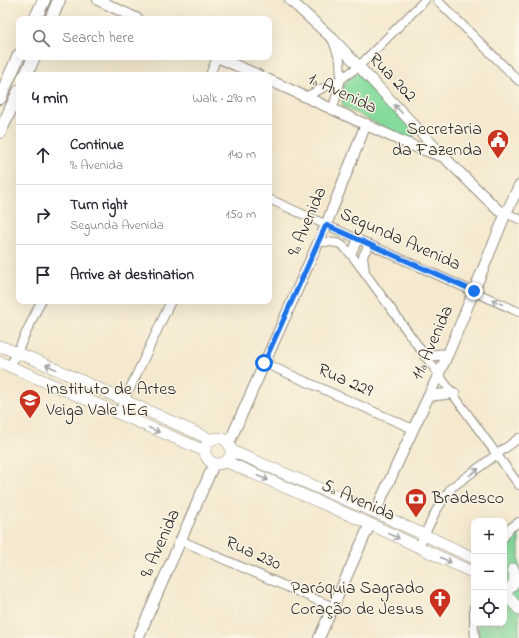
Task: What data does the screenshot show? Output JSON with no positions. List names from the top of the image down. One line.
{"streets":{"main road":["5ª Avenida"],"street":["Rua 202","1ª Avenida","9ª Avenida","Segunda Avenida","11ª Avenida","Rua 229","Rua 230"]},"crossings":[["Rua 202","1ª Avenida"],["Rua 202","11ª Avenida"],["1ª Avenida","9ª Avenida"],["9ª Avenida","Segunda Avenida"],["9ª Avenida","Rua 229"],["9ª Avenida","5ª Avenida"],["9ª Avenida","Rua 230"],["Segunda Avenida","11ª Avenida"],["11ª Avenida","Rua 229"],["11ª Avenida","5ª Avenida"]],"places":{"public building":["Secretaria da Fazenda"],"school or university":["Instituto de Artes Veiga Vale IEG"],"bank":["Bradesco"],"church":["Paróquia Sagrado Coração de Jesus"]},"page":{"search":"Search here","heading":["4 min","Walk · 290 m"],"list":[["Continue","9ª Avenida","140 m"],["Turn right","Segunda Avenida","150 m"],"Arrive at destination"],"map_buttons":["+","−"]}}
